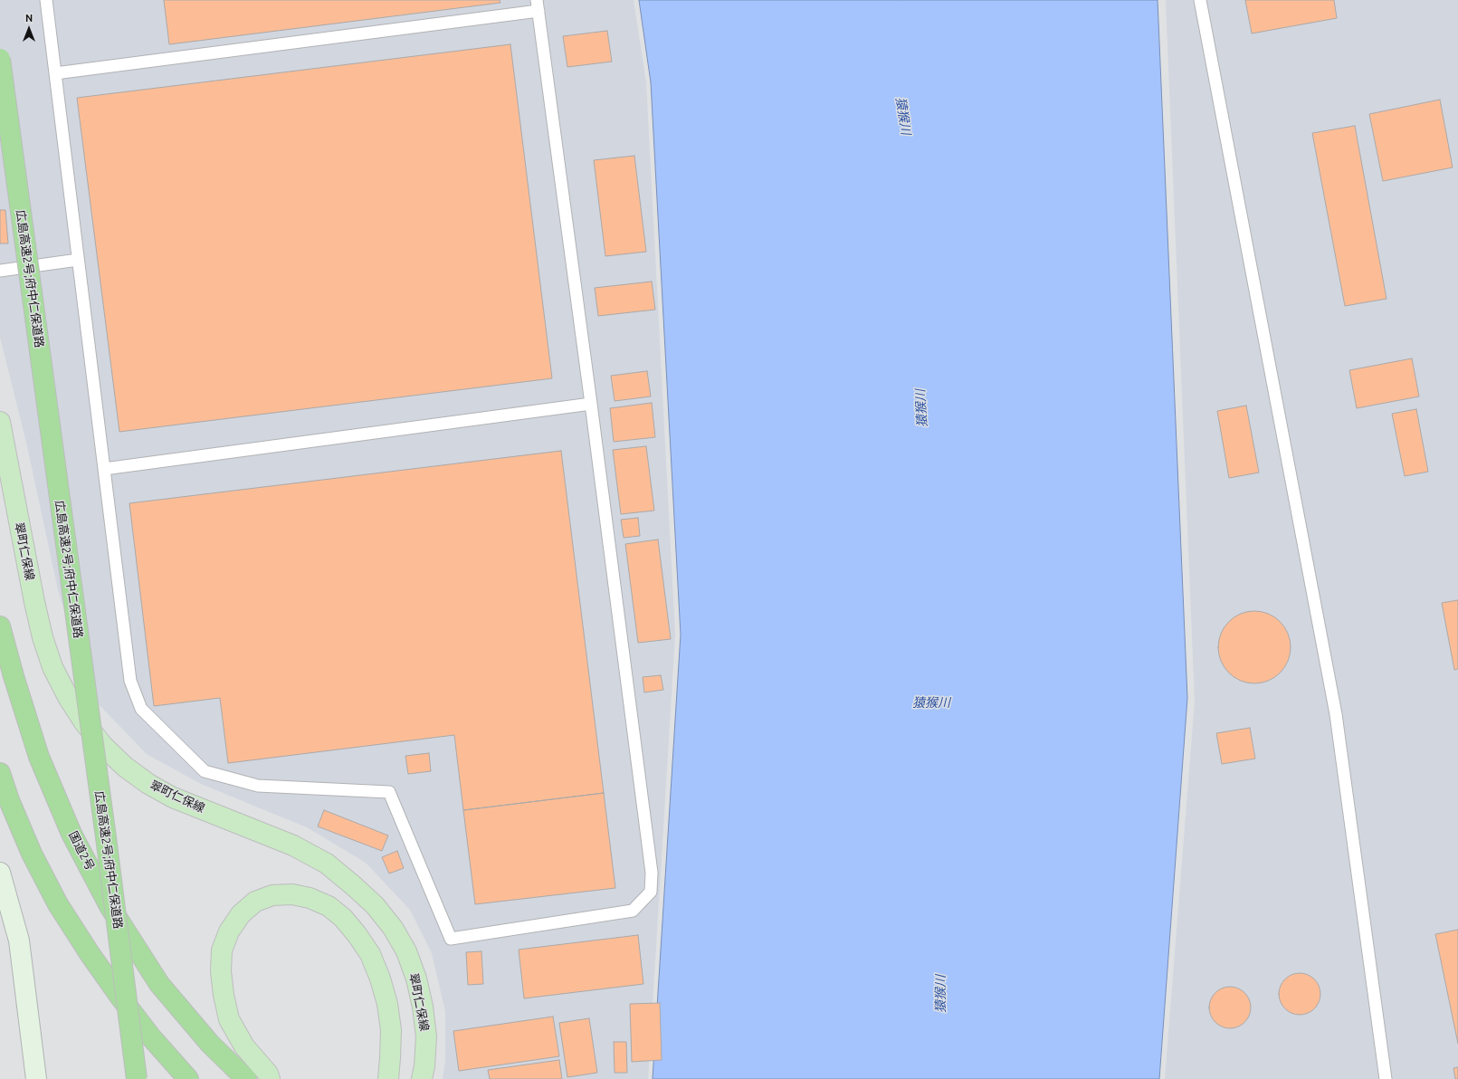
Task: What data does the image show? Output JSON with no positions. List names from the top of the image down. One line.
{"streets":{"highway":["広島高速2号;府中仁保道路","国道2号"],"main road":["翠町仁保線"]},"water":["猿猴川"],"north":"top"}
